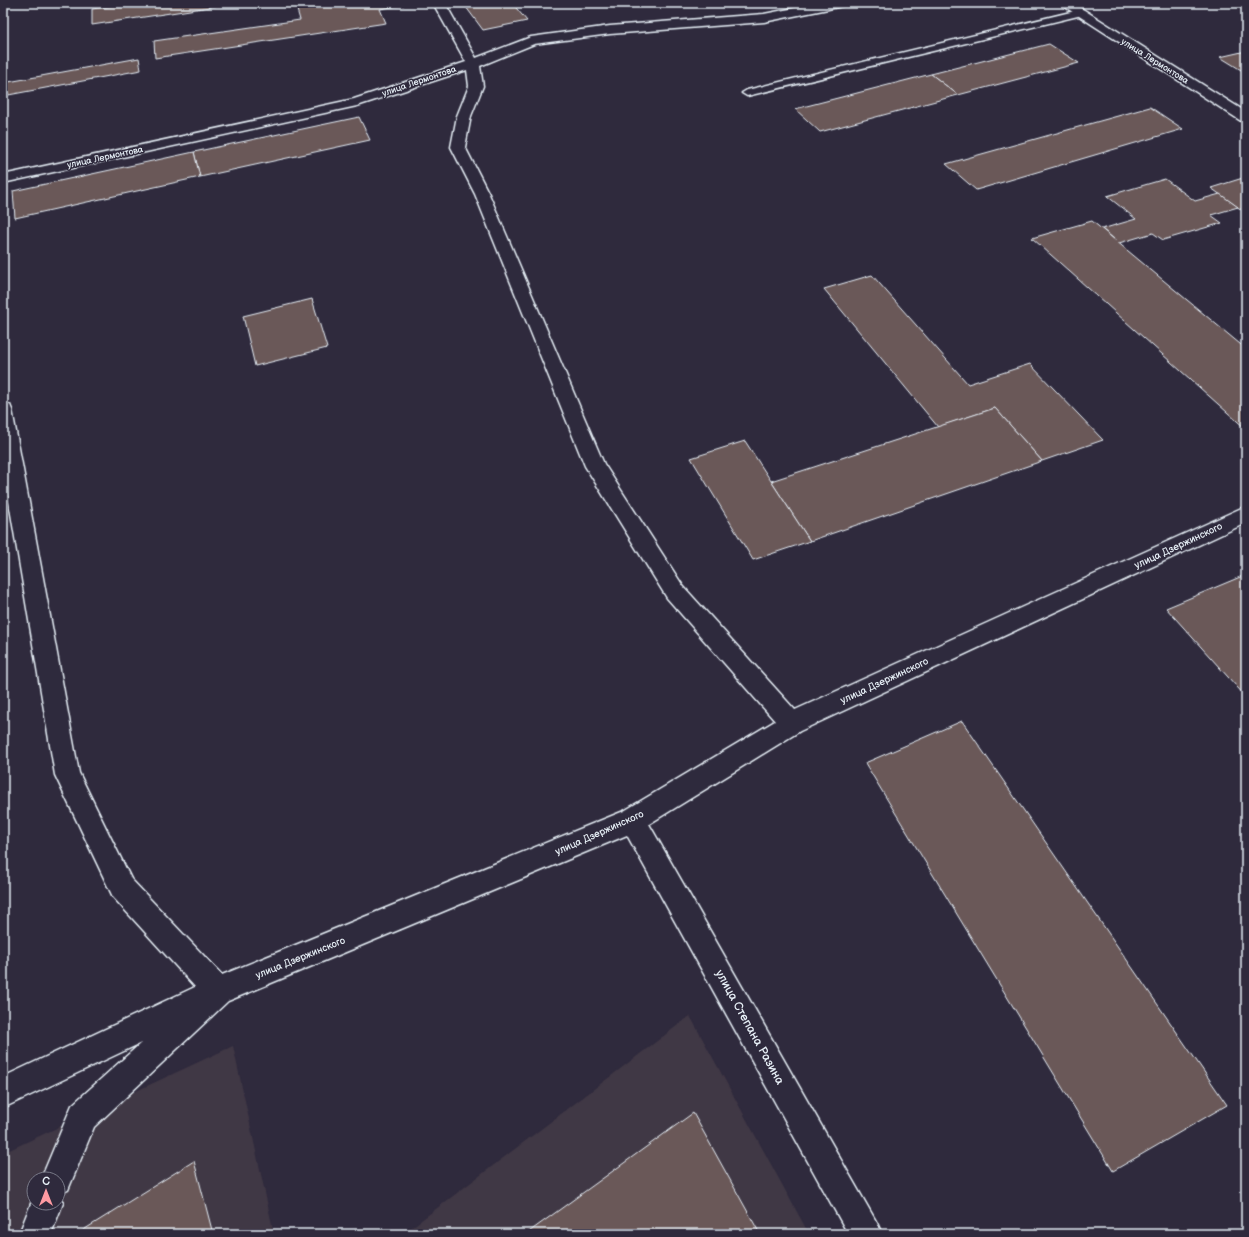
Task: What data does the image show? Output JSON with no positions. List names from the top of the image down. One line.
{"streets":{"street":["улица Лермонтова","улица Дзержинского","улица Степана Разина"]},"crossings":[["улица Дзержинского","улица Степана Разина"]],"north":"top"}
